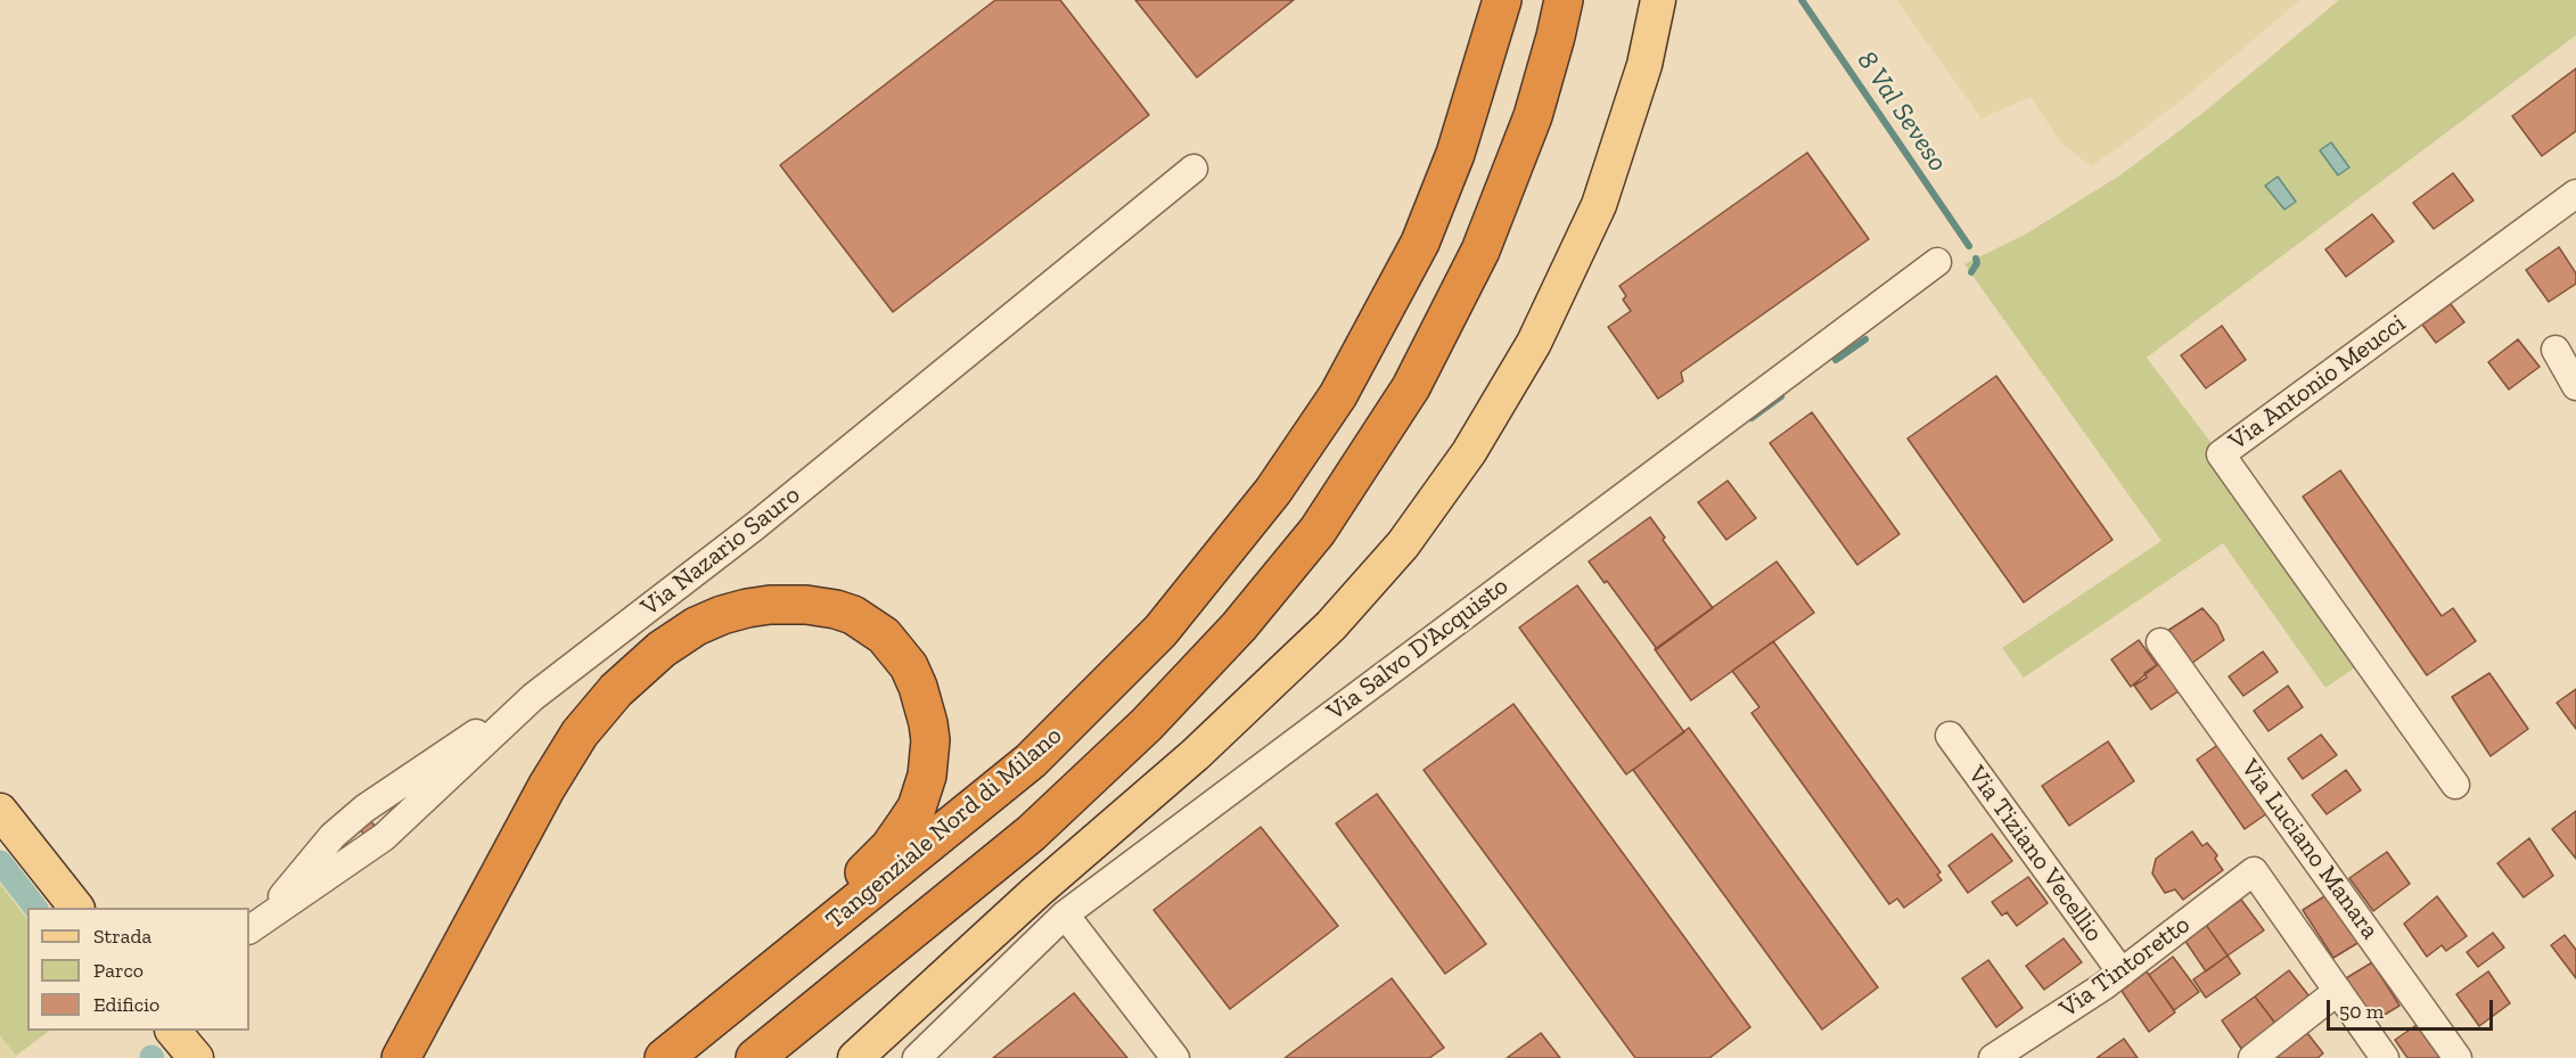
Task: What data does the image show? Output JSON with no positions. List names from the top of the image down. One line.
{"streets":{"highway":["Tangenziale Nord di Milano"],"street":["Via Antonio Meucci","Via Nazario Sauro","Via Salvo D'Acquisto","Via Luciano Manara","Via Tiziano Vecellio","Via Tintoretto"]},"crossings":[["Via Tiziano Vecellio","Via Tintoretto"]],"water":["8 Val Seveso"],"legend":["Strada","Parco","Edificio"],"scale_bar":"50 m"}
